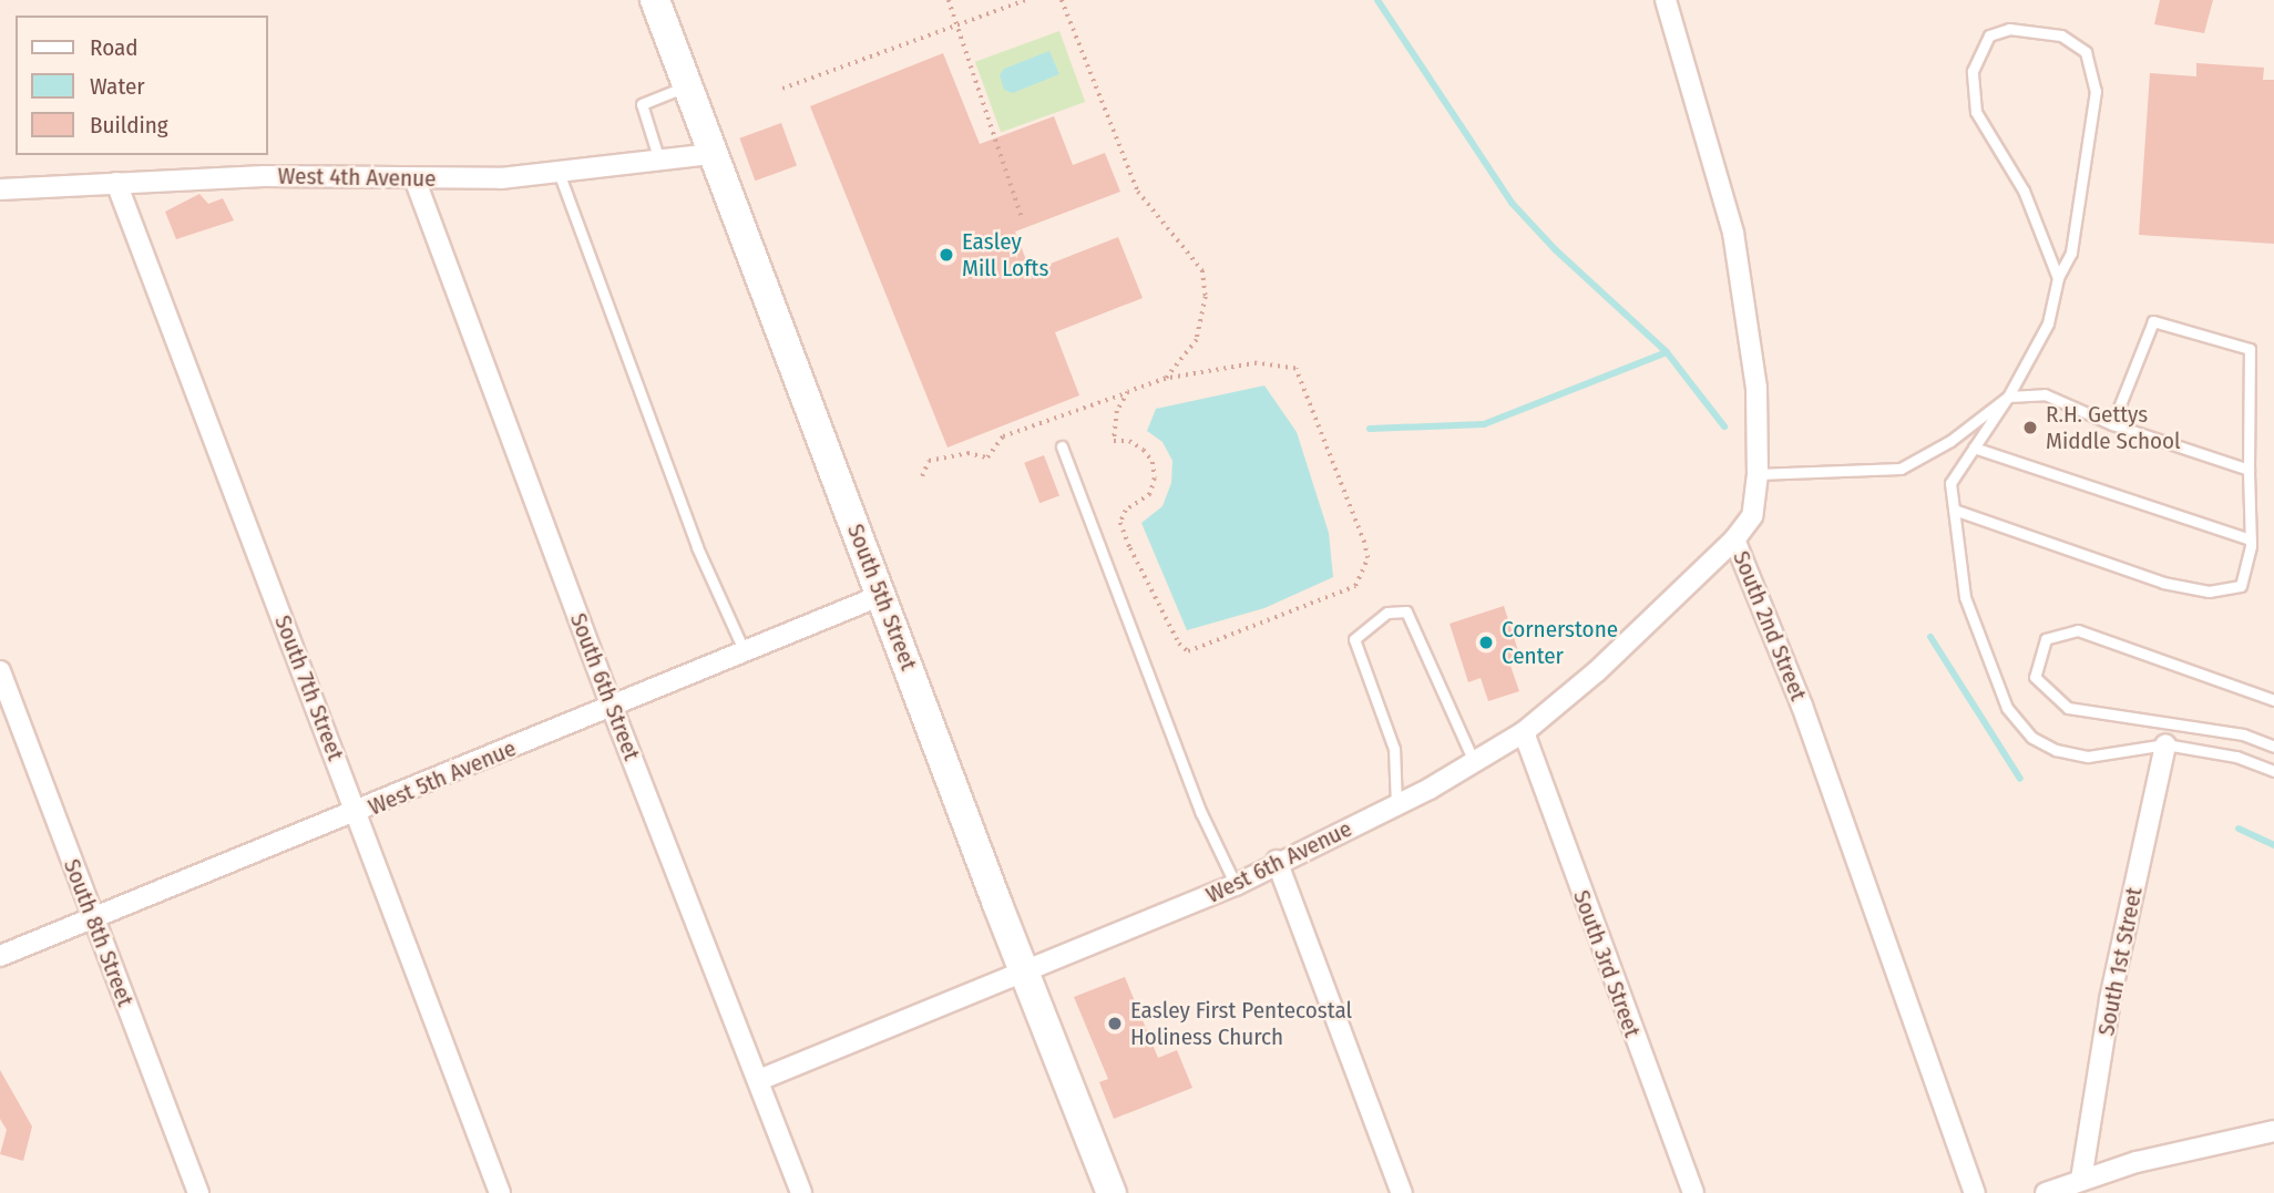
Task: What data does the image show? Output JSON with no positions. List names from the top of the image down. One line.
{"streets":{"street":["West 4th Avenue","South 5th Street","South 2nd Street","South 6th Street","South 7th Street","West 5th Avenue","West 6th Avenue","South 8th Street","South 1st Street","South 3rd Street"]},"crossings":[["West 4th Avenue","South 5th Street"],["West 4th Avenue","South 6th Street"],["West 4th Avenue","South 7th Street"],["South 5th Street","West 5th Avenue"],["South 5th Street","West 6th Avenue"],["South 2nd Street","West 6th Avenue"],["South 6th Street","West 5th Avenue"],["South 6th Street","West 6th Avenue"],["South 7th Street","West 5th Avenue"],["West 5th Avenue","South 8th Street"],["West 6th Avenue","South 3rd Street"]],"places":["Easley Mill Lofts","R.H. Gettys Middle School","Cornerstone Center","Easley First Pentecostal Holiness Church"],"legend":["Road","Water","Building"]}
